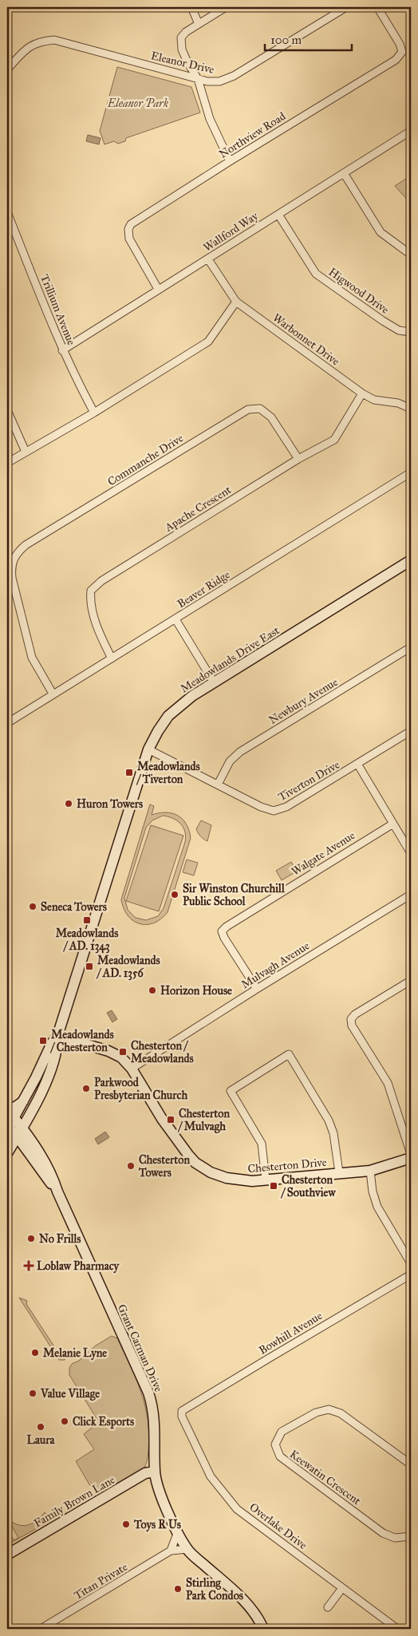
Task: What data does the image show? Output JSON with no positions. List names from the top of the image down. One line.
{"streets":{"street":["Eleanor Drive","Northview Road","Wallford Way","Higwood Drive","Trillium Avenue","Warbonnet Drive","Commanche Drive","Apache Crescent","Beaver Ridge","Meadowlands Drive East","Newbury Avenue","Tiverton Drive","Walgate Avenue","Mulvagh Avenue","Chesterton Drive","Bowhill Avenue","Grant Carman Drive","Keewatin Crescent","Family Brown Lane","Overlake Drive","Titan Private"]},"crossings":[["Northview Road","Wallford Way"],["Wallford Way","Higwood Drive"],["Wallford Way","Trillium Avenue"],["Wallford Way","Warbonnet Drive"],["Warbonnet Drive","Apache Crescent"],["Commanche Drive","Apache Crescent"],["Apache Crescent","Beaver Ridge"],["Meadowlands Drive East","Tiverton Drive"],["Meadowlands Drive East","Chesterton Drive"],["Meadowlands Drive East","Grant Carman Drive"],["Newbury Avenue","Tiverton Drive"],["Walgate Avenue","Mulvagh Avenue"],["Mulvagh Avenue","Chesterton Drive"],["Bowhill Avenue","Overlake Drive"],["Grant Carman Drive","Family Brown Lane"],["Grant Carman Drive","Titan Private"]],"parks":["Eleanor Park"],"places":{"transit":["Meadowlands / Tiverton","Meadowlands / AD. 1343","Meadowlands / AD. 1356","Meadowlands / Chesterton","Chesterton / Meadowlands","Chesterton / Mulvagh","Chesterton / Southview"],"other":["Huron Towers","Sir Winston Churchill Public School","Seneca Towers","Horizon House","Parkwood Presbyterian Church","Chesterton Towers","No Frills","Melanie Lyne","Value Village","Click Esports","Laura","Toys R Us","Stirling Park Condos"],"health":["Loblaw Pharmacy"]},"scale_bar":"100 m"}
